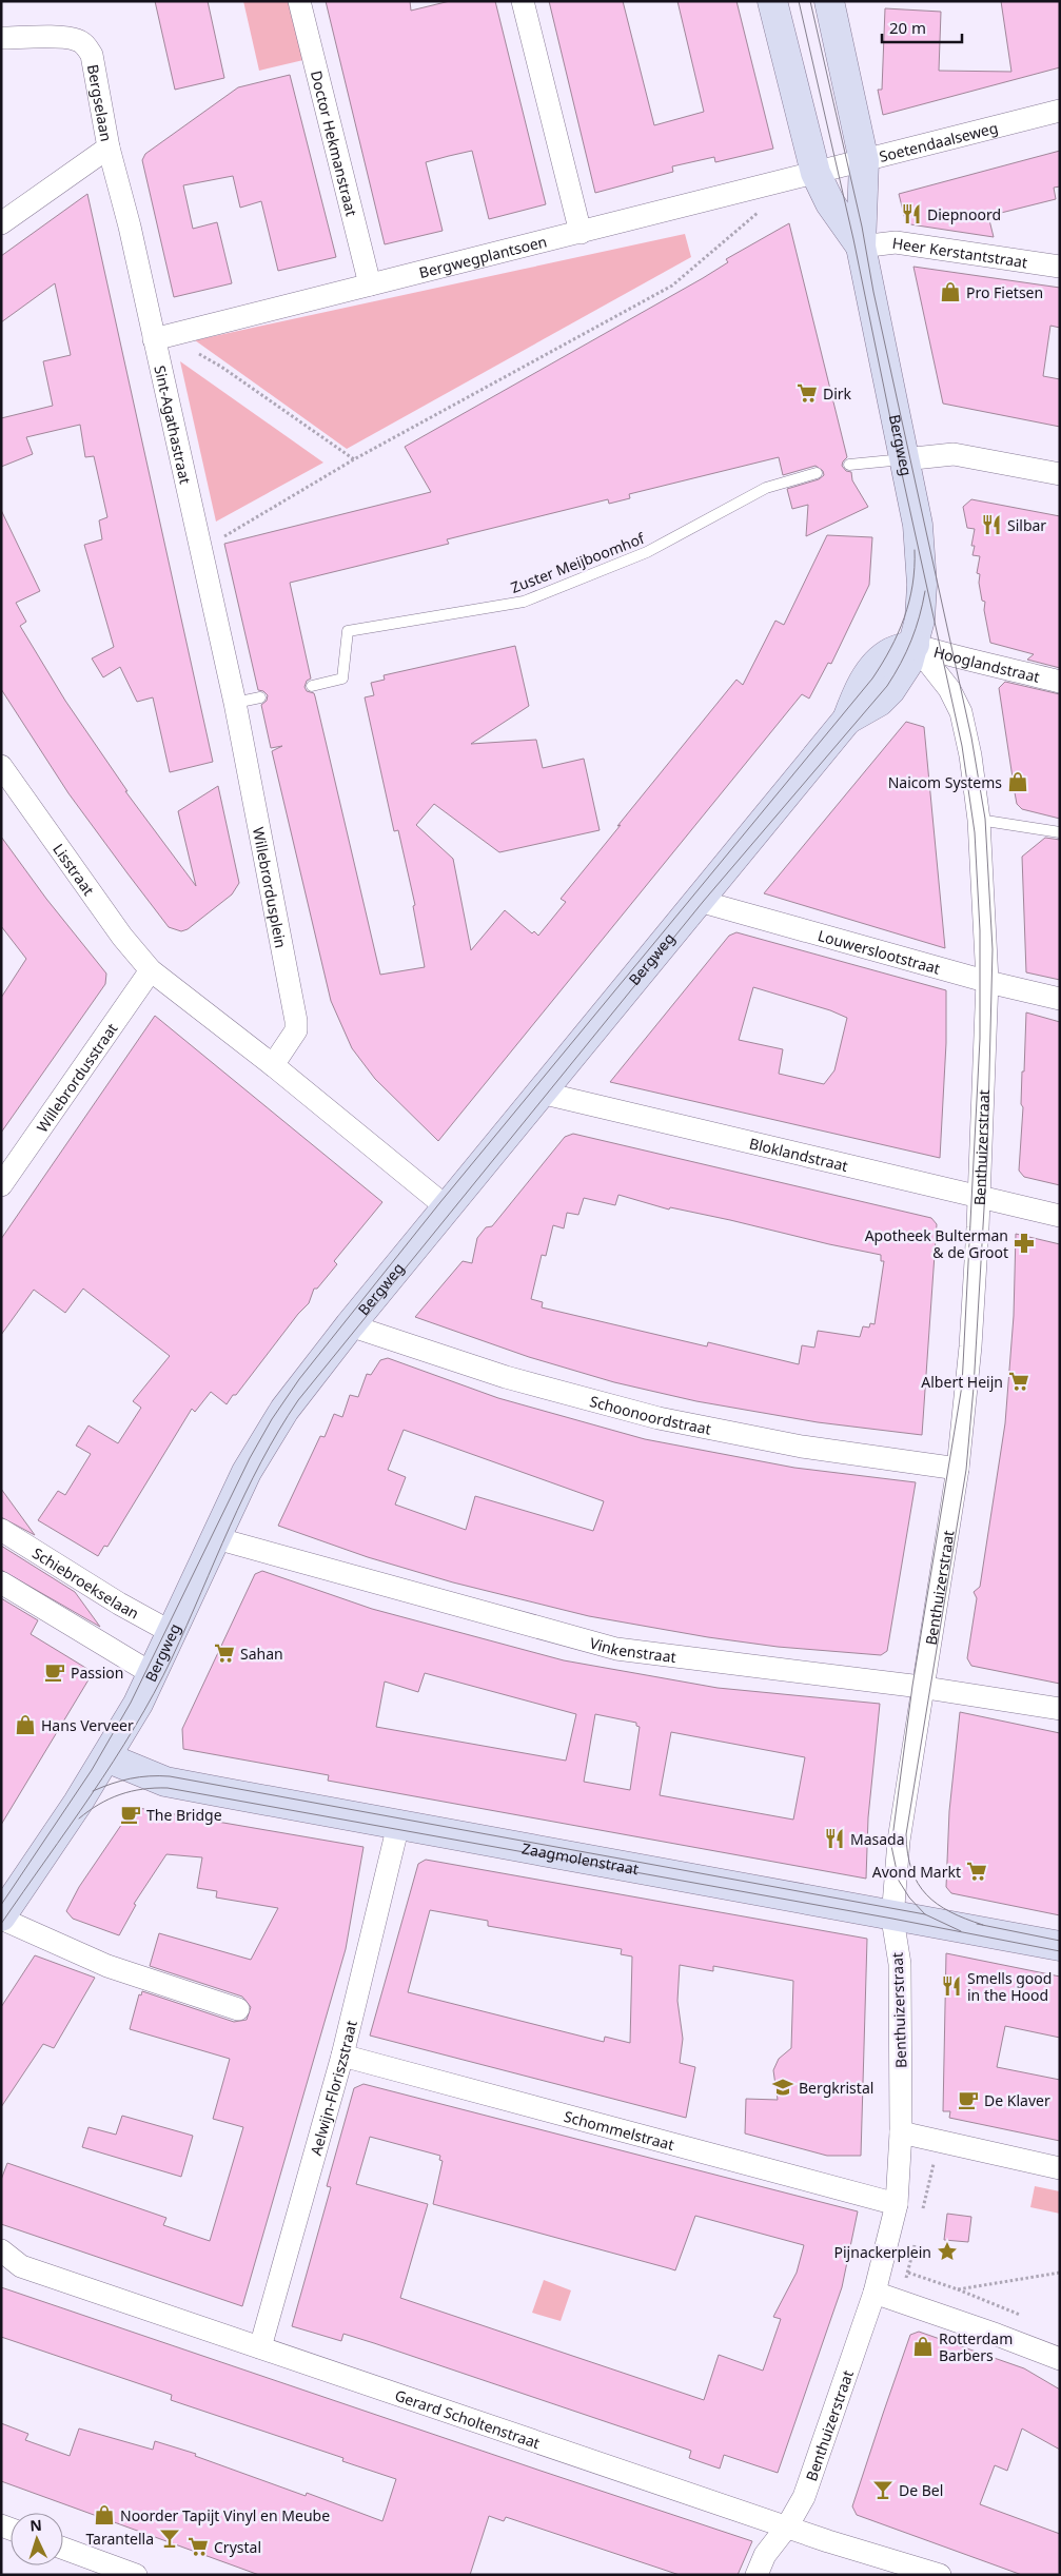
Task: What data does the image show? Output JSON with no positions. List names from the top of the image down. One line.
{"streets":{"street":["Bergselaan","Soetendaalseweg","Doctor Hekmanstraat","Heer Kerstantstraat","Bergwegplantsoen","Sint-Agathastraat","Bergweg","Hooglandstraat","Lisstraat","Willebrordusplein","Louwerslootstraat","Willebrordusstraat","Benthuizerstraat","Bloklandstraat","Schoonoordstraat","Schiebroekselaan","Vinkenstraat","Zaagmolenstraat","Aelwijn-Floriszstraat","Schommelstraat","Gerard Scholtenstraat"],"lane":["Zuster Meijboomhof"]},"crossings":[["Bergselaan","Sint-Agathastraat"],["Soetendaalseweg","Bergwegplantsoen"],["Soetendaalseweg","Bergweg"],["Doctor Hekmanstraat","Bergwegplantsoen"],["Heer Kerstantstraat","Bergweg"],["Bergwegplantsoen","Sint-Agathastraat"],["Bergwegplantsoen","Bergweg"],["Sint-Agathastraat","Willebrordusplein"],["Bergweg","Hooglandstraat"],["Bergweg","Louwerslootstraat"],["Bergweg","Benthuizerstraat"],["Bergweg","Bloklandstraat"],["Bergweg","Schoonoordstraat"],["Bergweg","Schiebroekselaan"],["Bergweg","Vinkenstraat"],["Bergweg","Zaagmolenstraat"],["Hooglandstraat","Benthuizerstraat"],["Lisstraat","Willebrordusstraat"],["Louwerslootstraat","Benthuizerstraat"],["Benthuizerstraat","Bloklandstraat"],["Benthuizerstraat","Schoonoordstraat"],["Benthuizerstraat","Vinkenstraat"],["Benthuizerstraat","Zaagmolenstraat"],["Benthuizerstraat","Schommelstraat"],["Benthuizerstraat","Gerard Scholtenstraat"],["Zaagmolenstraat","Aelwijn-Floriszstraat"],["Aelwijn-Floriszstraat","Schommelstraat"],["Aelwijn-Floriszstraat","Gerard Scholtenstraat"]],"places":{"restaurant":["Diepnoord","Silbar","Masada","Smells good in the Hood"],"shop":["Pro Fietsen","Naicom Systems","Hans Verveer","Rotterdam Barbers","Noorder Tapijt Vinyl en Meube"],"supermarket":["Dirk","Albert Heijn","Sahan","Avond Markt","Crystal"],"pharmacy":["Apotheek Bulterman & de Groot"],"cafe":["Passion","The Bridge","De Klaver"],"school or university":["Bergkristal"],"place":["Pijnackerplein"],"bar":["De Bel","Tarantella"]},"scale_bar":"20 m","north":"top"}
